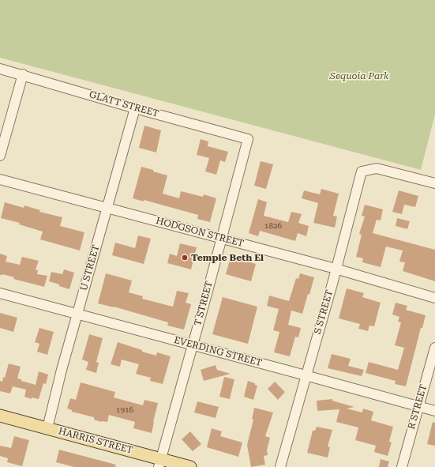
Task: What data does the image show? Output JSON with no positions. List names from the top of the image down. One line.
{"streets":{"main road":["HARRIS STREET"],"street":["GLATT STREET","HODGSON STREET","U STREET","T STREET","S STREET","EVERDING STREET","R STREET"]},"crossings":[["GLATT STREET","U STREET"],["GLATT STREET","T STREET"],["HODGSON STREET","U STREET"],["HODGSON STREET","T STREET"],["HODGSON STREET","S STREET"],["U STREET","EVERDING STREET"],["U STREET","HARRIS STREET"],["T STREET","EVERDING STREET"],["T STREET","HARRIS STREET"],["S STREET","EVERDING STREET"],["EVERDING STREET","R STREET"]],"parks":["Sequoia Park"],"places":["Temple Beth El"],"house_numbers":["1826","1916"]}
